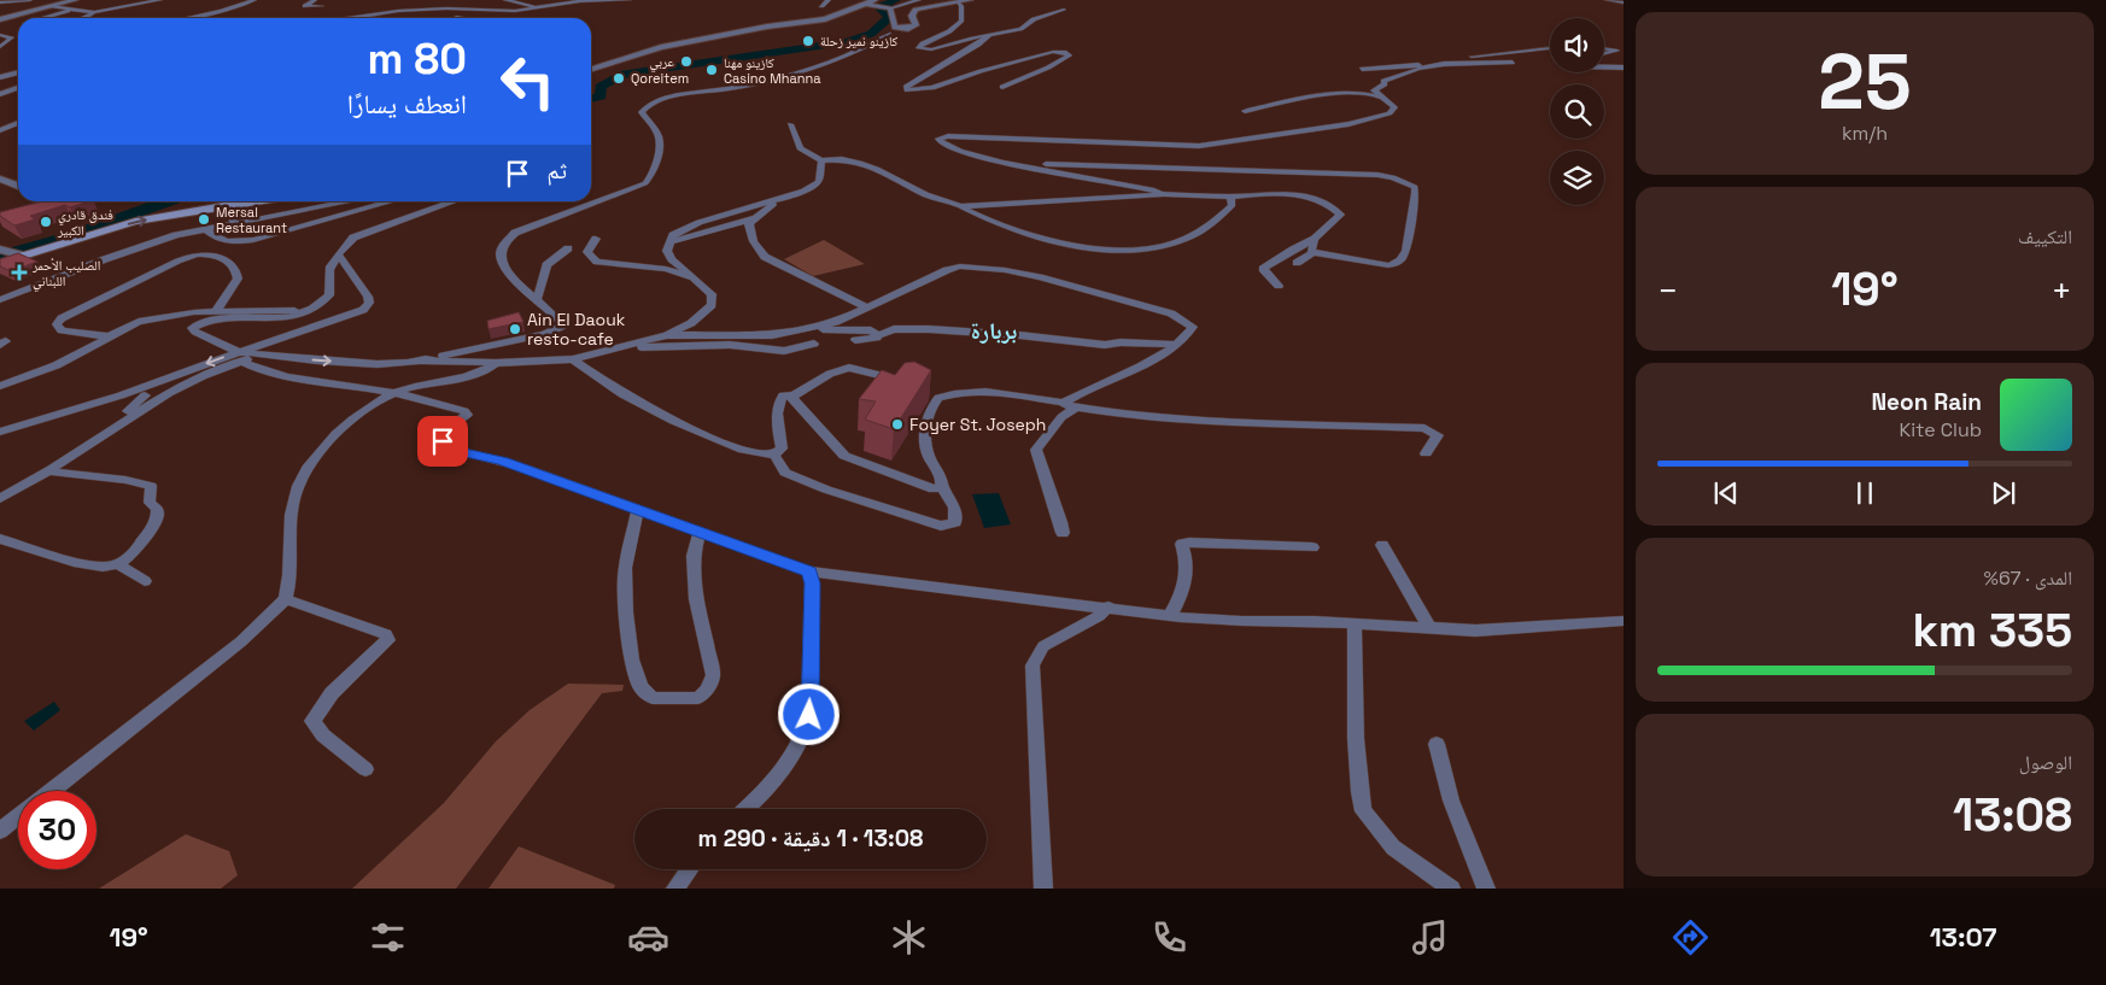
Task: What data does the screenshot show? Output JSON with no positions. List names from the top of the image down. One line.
{"districts":["بربارة"],"places":{"other":["كازينو نمير زحلة","عربي","كازينو مهنا Casino Mhanna","Qoreitem","Mersal Restaurant","فندق قادري الكبير","Ain El Daouk resto-cafe","Foyer St. Joseph"],"health":["الصليب الأحمر اللبناني"]},"page":{"tile":[["25","km/h"],"التكييف",["المدى · 67%","335 km"],["الوصول","13:08"]],"turn":["80 m","انعطف يسارًا"],"then":"ثم","heat":["−","19°","+"],"song":["Neon Rain","Kite Club"],"limit":"30","trip":"13:08 · 1 دقيقة · 290 m","tabs":["13:07","19°"]}}
